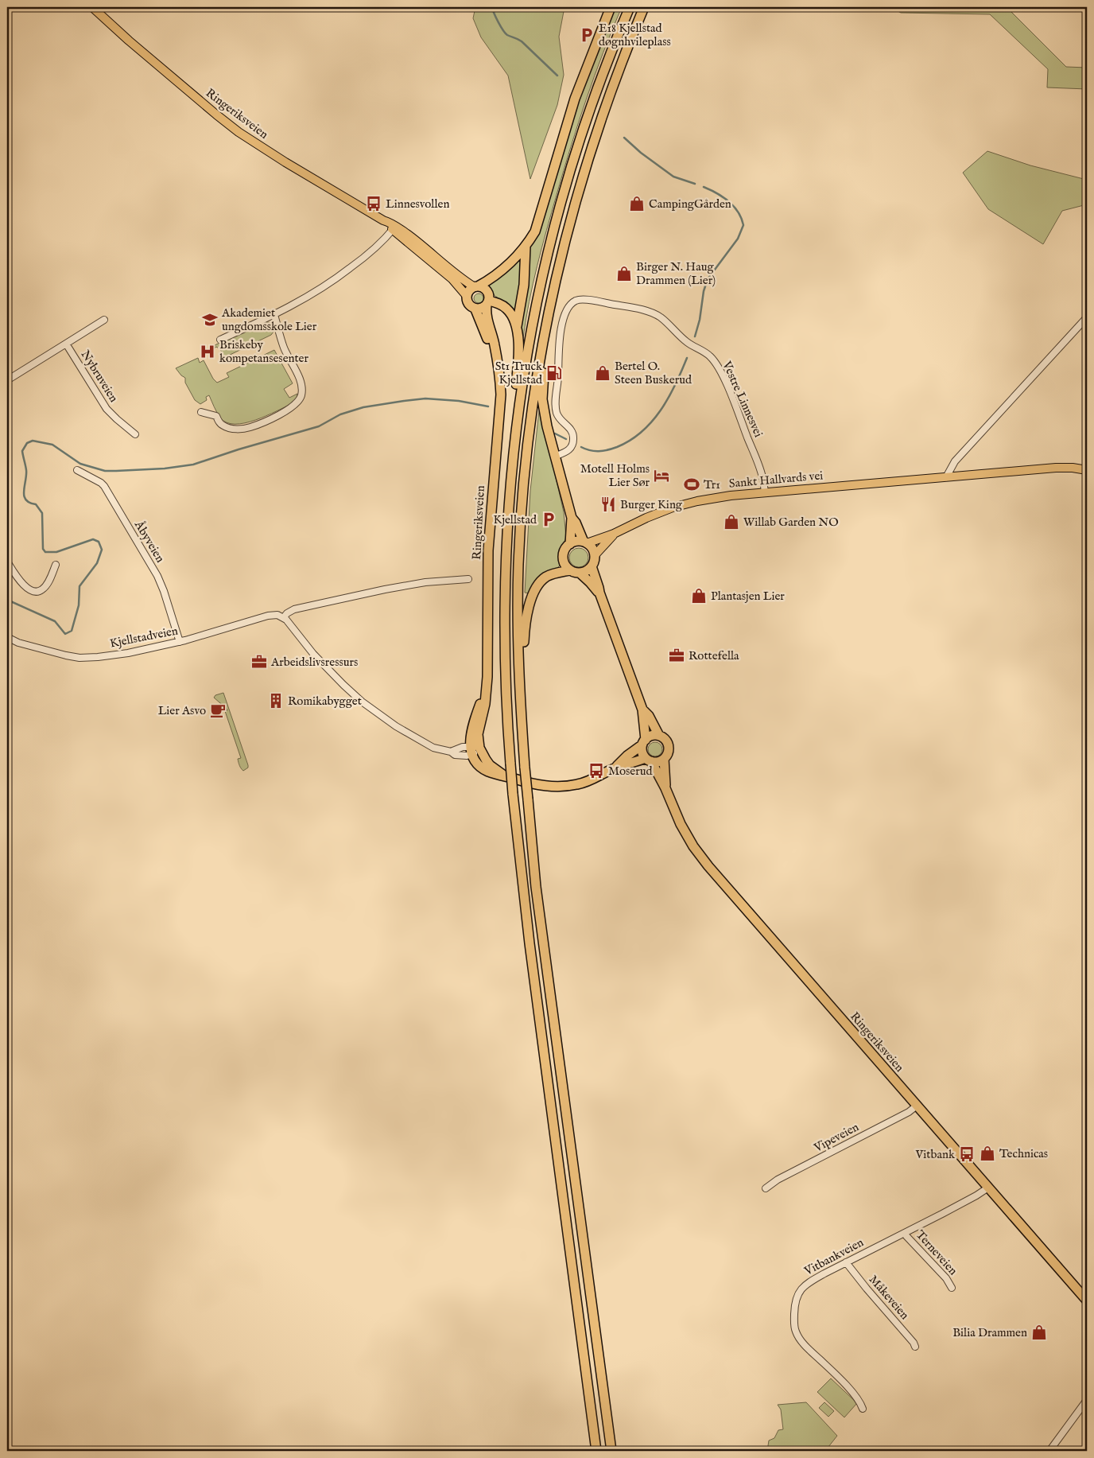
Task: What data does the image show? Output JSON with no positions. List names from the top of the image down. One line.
{"streets":{"highway":["Ringeriksveien"],"main road":["Sankt Hallvards vei"],"street":["Nybruveien","Vestre Linnesvei","Åbyveien","Kjellstadveien","Vipeveien","Terneveien","Vitbankveien","Måkeveien"]},"crossings":[["Ringeriksveien","Vipeveien"],["Ringeriksveien","Vitbankveien"],["Vestre Linnesvei","Sankt Hallvards vei"],["Åbyveien","Kjellstadveien"],["Terneveien","Vitbankveien"],["Vitbankveien","Måkeveien"]],"places":{"parking":["E18 Kjellstad døgnhvileplass","Kjellstad"],"bus stop":["Linnesvollen","Moserud","Vitbank"],"shop":["CampingGården","Birger N. Haug Drammen (Lier)","Bertel O. Steen Buskerud","Willab Garden NO","Plantasjen Lier","Technicas","Bilia Drammen"],"school or university":["Akademiet ungdomsskole Lier"],"hospital":["Briskeby kompetansesenter"],"fuel station":["St1 Truck Kjellstad"],"hotel":["Motell Holms Lier Sør"],"sports":["Tr1"],"restaurant":["Burger King"],"office":["Rottefella","Arbeidslivsressurs"],"building":["Romikabygget"],"cafe":["Lier Asvo"]}}
